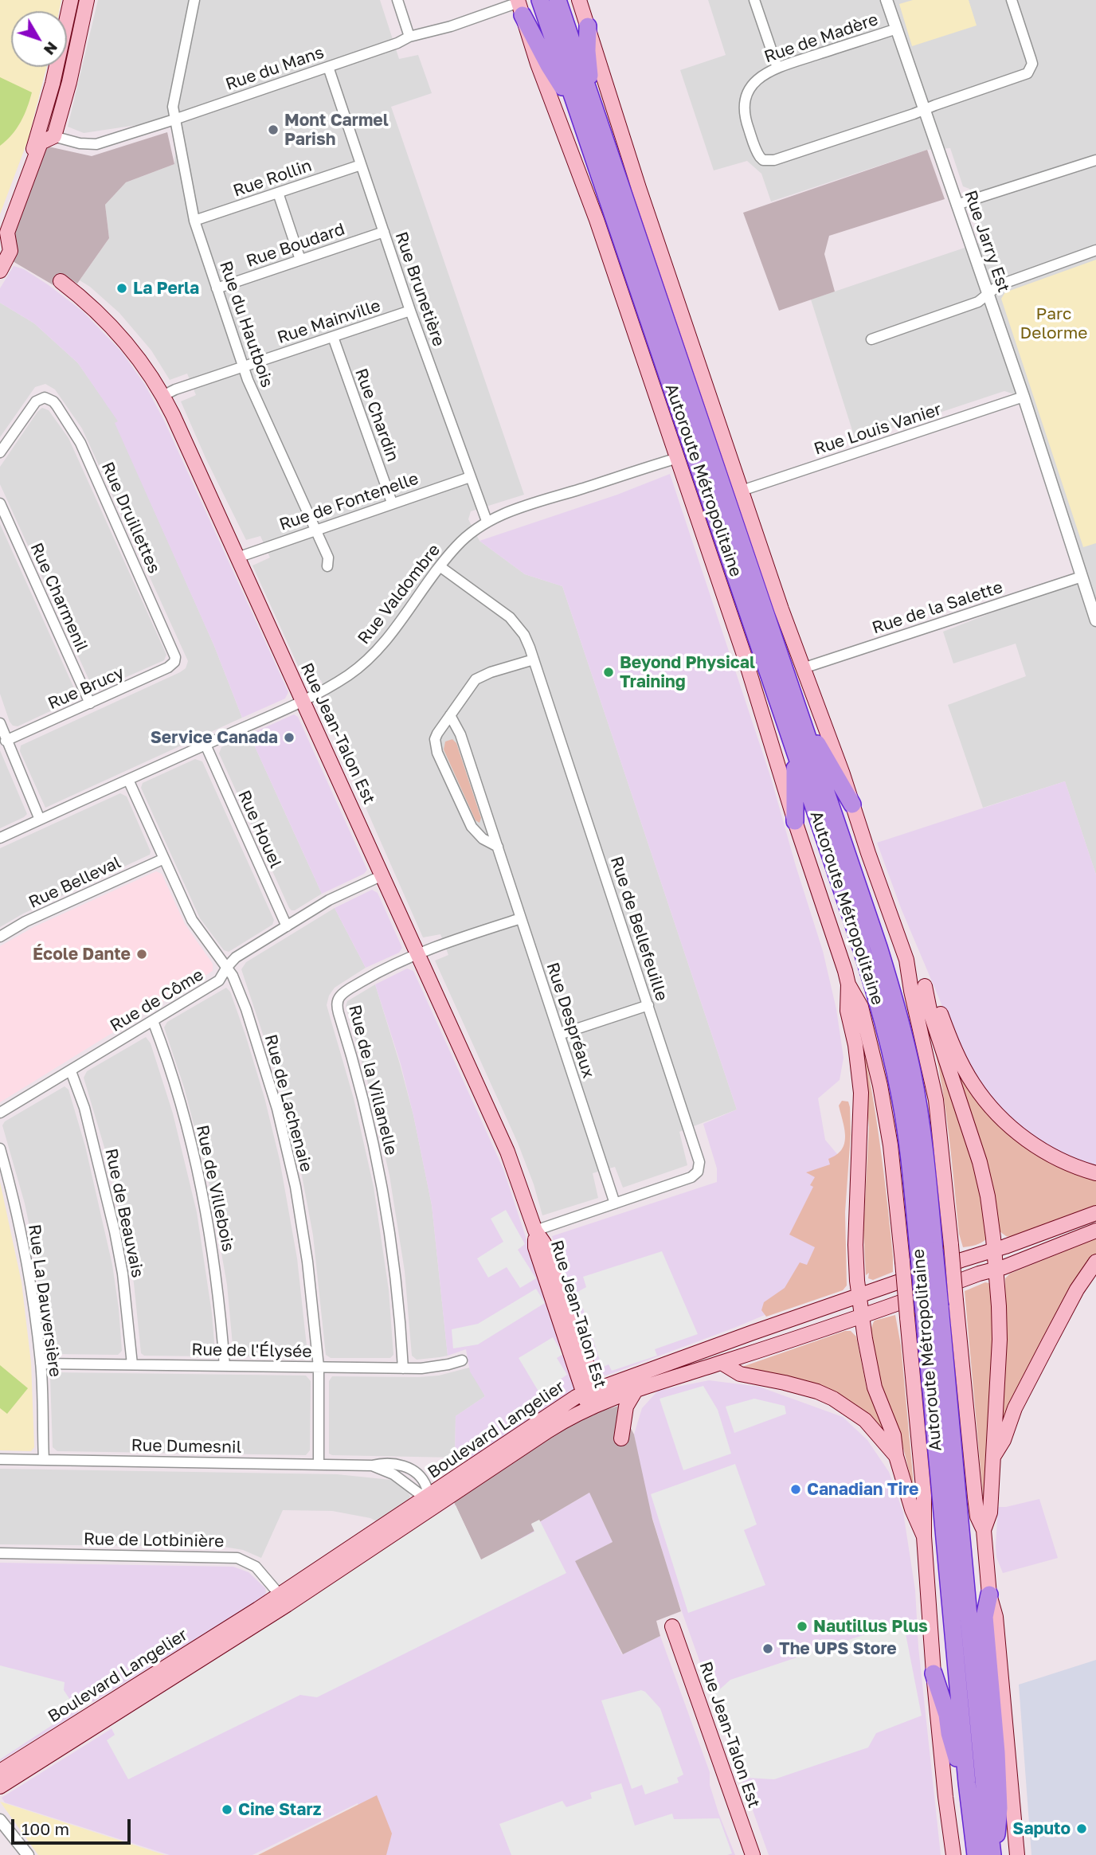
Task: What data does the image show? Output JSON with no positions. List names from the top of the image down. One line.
{"streets":{"highway":["Autoroute Métropolitaine"],"main road":["Rue Jean-Talon Est","Boulevard Langelier"],"street":["Rue de Madère","Rue du Mans","Rue Rollin","Rue Jarry Est","Rue Boudard","Rue Brunetière","Rue Mainville","Rue du Hautbois","Rue Chardin","Rue Louis Vanier","Rue de Fontenelle","Rue Druillettes","Rue Valdombre","Rue Charmenil","Rue de la Salette","Rue Brucy","Rue Houel","Rue Belleval","Rue de Bellefeuille","Rue de Côme","Rue Despréaux","Rue de la Villanelle","Rue de Lachenaie","Rue de Villebois","Rue de Beauvais","Rue La Dauversière","Rue de l'Élysée","Rue Dumesnil","Rue de Lotbinière"]},"crossings":[["Rue de Madère","Rue Jarry Est"],["Rue du Mans","Rue Brunetière"],["Rue du Mans","Rue du Hautbois"],["Rue Rollin","Rue Brunetière"],["Rue Rollin","Rue du Hautbois"],["Rue Jarry Est","Rue Louis Vanier"],["Rue Jarry Est","Rue de la Salette"],["Rue Boudard","Rue Brunetière"],["Rue Boudard","Rue du Hautbois"],["Rue Brunetière","Rue Mainville"],["Rue Brunetière","Rue de Fontenelle"],["Rue Brunetière","Rue Valdombre"],["Rue Mainville","Rue du Hautbois"],["Rue Mainville","Rue Chardin"],["Rue Mainville","Rue Jean-Talon Est"],["Rue du Hautbois","Rue de Fontenelle"],["Rue Chardin","Rue de Fontenelle"],["Rue de Fontenelle","Rue Jean-Talon Est"],["Rue Druillettes","Rue Brucy"],["Rue Valdombre","Rue Jean-Talon Est"],["Rue Valdombre","Rue Houel"],["Rue Valdombre","Rue de Bellefeuille"],["Rue Valdombre","Rue de Lachenaie"],["Rue Charmenil","Rue Brucy"],["Rue Jean-Talon Est","Rue de Bellefeuille"],["Rue Jean-Talon Est","Rue de Côme"],["Rue Jean-Talon Est","Rue de la Villanelle"],["Rue Jean-Talon Est","Boulevard Langelier"],["Rue Houel","Rue de Côme"],["Rue Belleval","Rue de Lachenaie"],["Rue de Bellefeuille","Rue Despréaux"],["Rue de Côme","Rue de Lachenaie"],["Rue de Côme","Rue de Villebois"],["Rue de Côme","Rue de Beauvais"],["Rue Despréaux","Rue de la Villanelle"],["Rue de la Villanelle","Rue de l'Élysée"],["Rue de Lachenaie","Rue de l'Élysée"],["Rue de Lachenaie","Rue Dumesnil"],["Rue de Villebois","Rue de l'Élysée"],["Rue de Beauvais","Rue de l'Élysée"],["Rue La Dauversière","Rue de l'Élysée"],["Rue La Dauversière","Rue Dumesnil"],["Boulevard Langelier","Rue Dumesnil"],["Boulevard Langelier","Rue de Lotbinière"]],"parks":["Parc Delorme"],"places":["Mont Carmel Parish","La Perla","Beyond Physical Training","Service Canada","École Dante","Canadian Tire","Nautillus Plus","The UPS Store","Cine Starz","Saputo"],"scale_bar":"100 m","north":"bottom right"}
